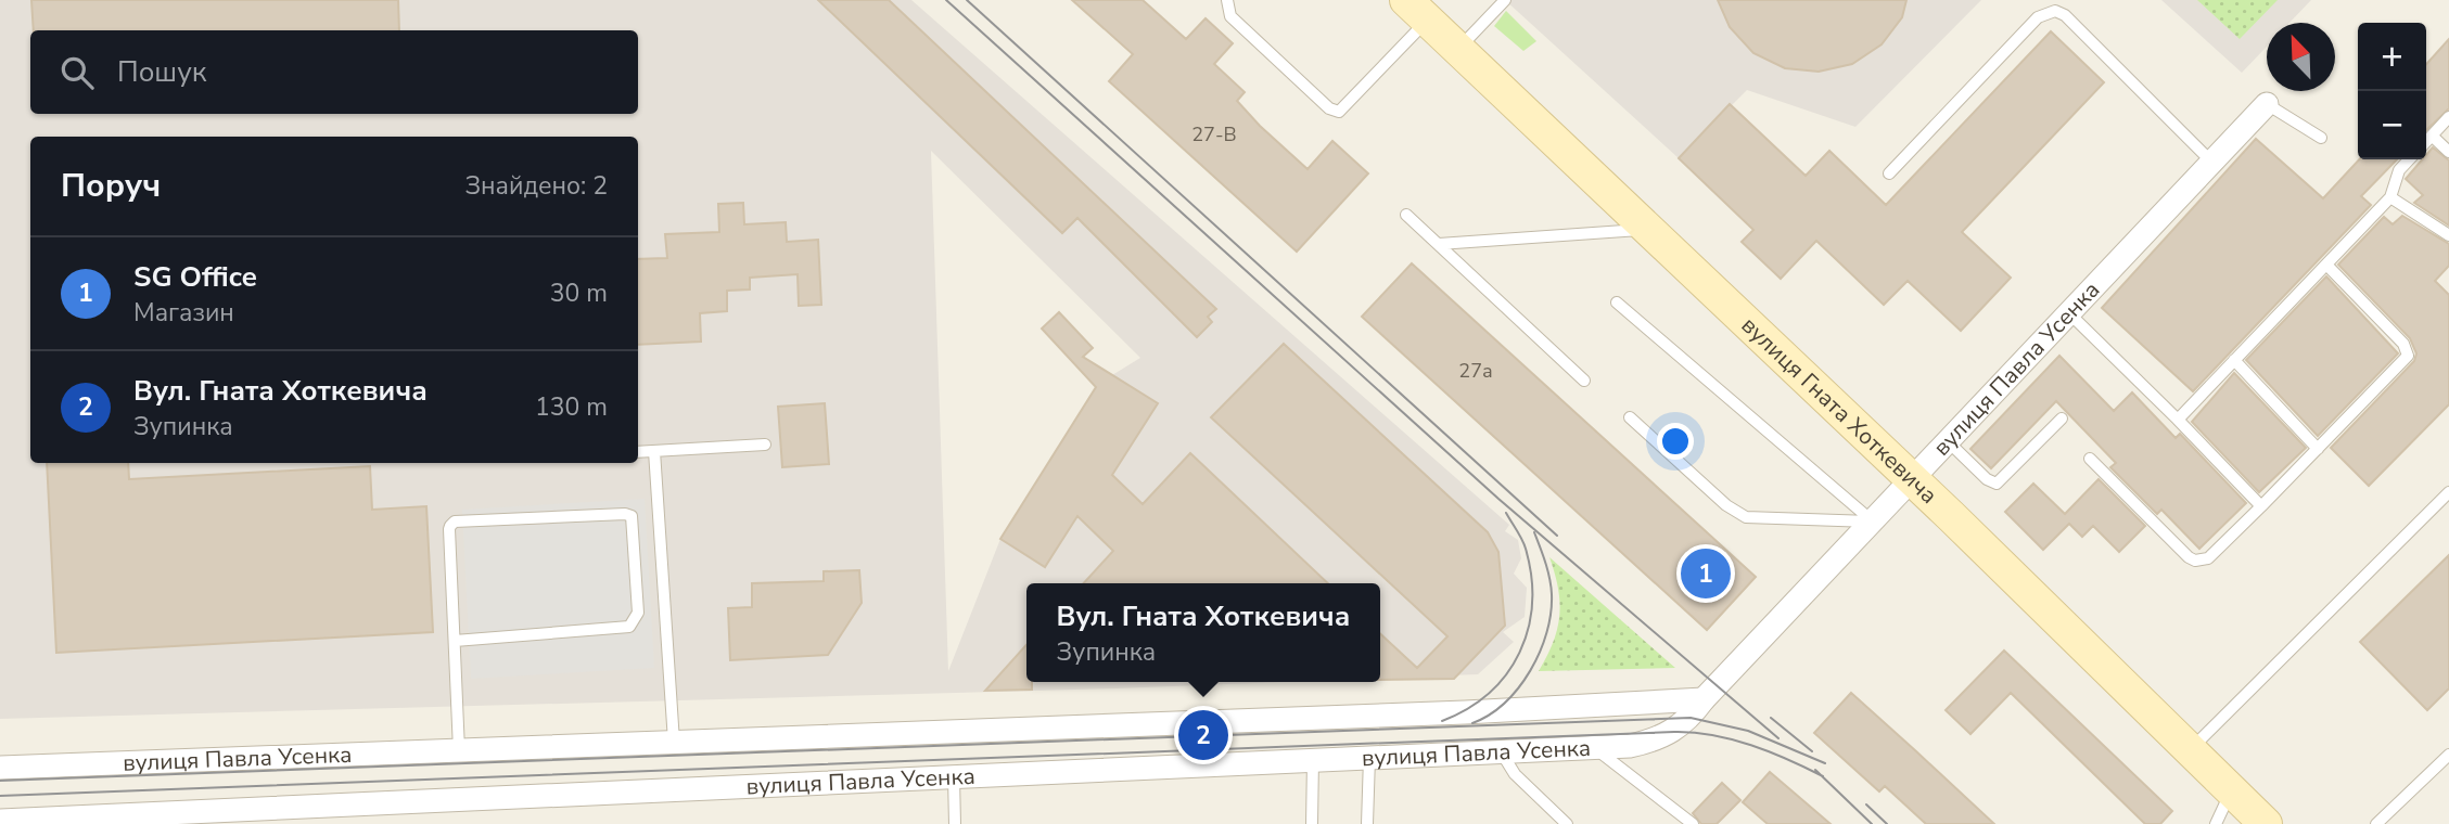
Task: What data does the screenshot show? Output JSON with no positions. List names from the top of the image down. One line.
{"streets":{"street":["вулиця Павла Усенка","вулиця Гната Хоткевича"]},"crossings":[["вулиця Павла Усенка","вулиця Гната Хоткевича"]],"house_numbers":["27-В","27а"],"north":"top left","page":{"map_buttons":["+","−"],"search":"Пошук","heading":["Поруч","Знайдено: 2"],"list":[{"mark":"1","name":"SG Office","note":"Магазин","value":"30 m"},{"mark":"2","name":"Вул. Гната Хоткевича","note":"Зупинка","value":"130 m"}],"pins":["1","2"],"popup":["Вул. Гната Хоткевича","Зупинка"]}}
